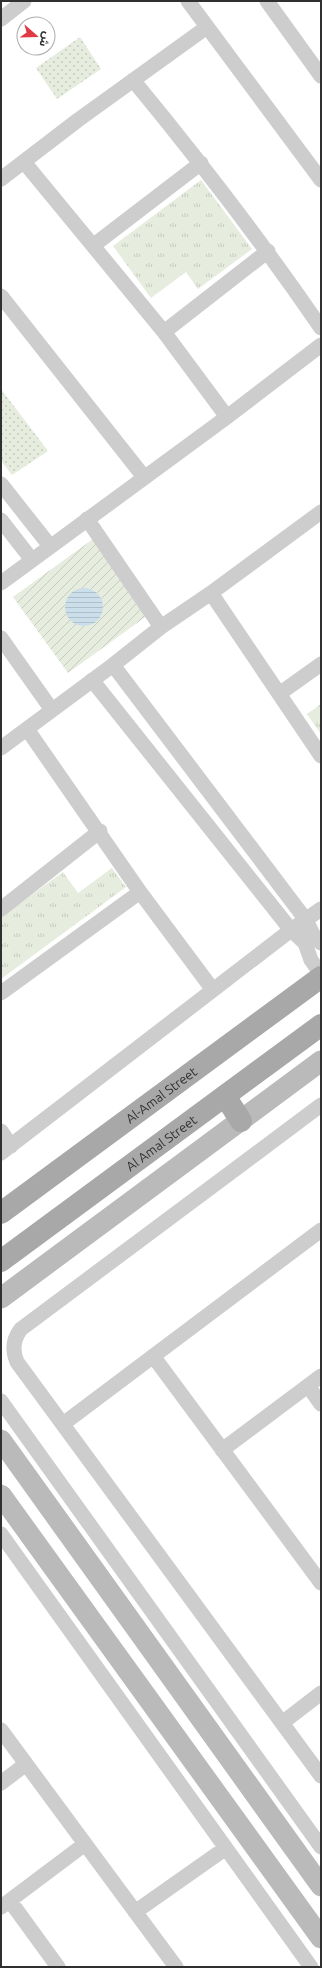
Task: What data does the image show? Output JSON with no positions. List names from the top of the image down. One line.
{"streets":{"main road":["Al-Amal Street","Al Amal Street"]},"north":"right"}
